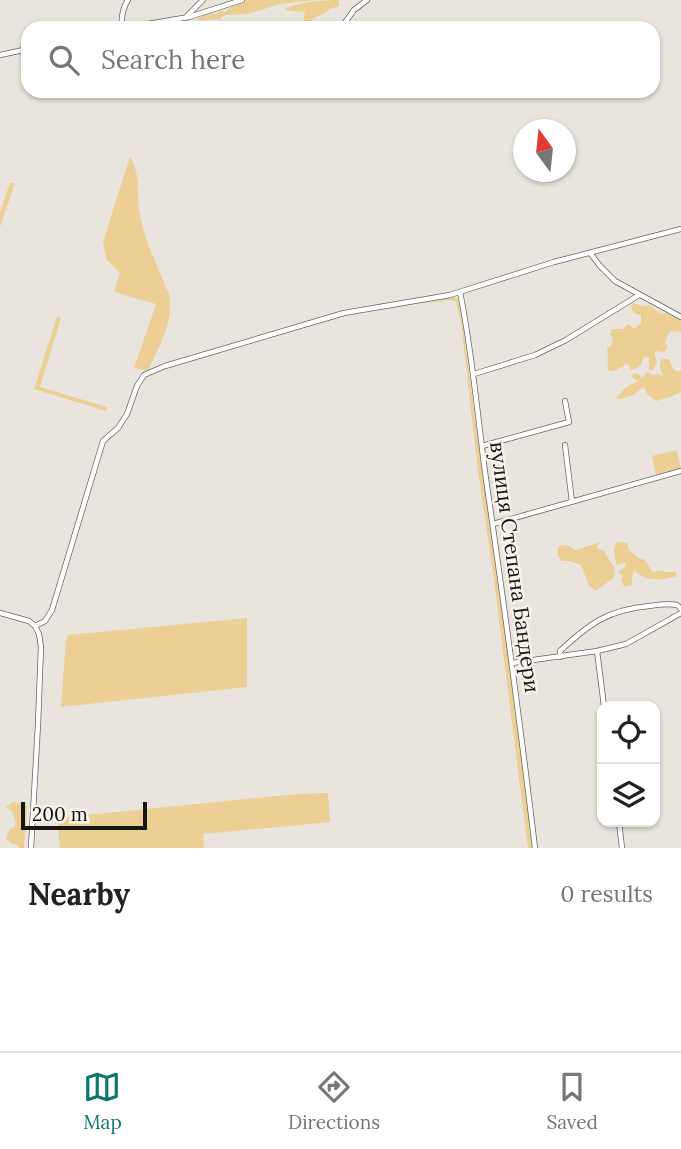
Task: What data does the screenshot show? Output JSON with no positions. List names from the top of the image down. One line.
{"streets":{"street":["вулиця Степана Бандери"]},"scale_bar":"200 m","north":"top","page":{"search":"Search here","scale":"200 m","heading":["Nearby","0 results"],"nav":["Map","Directions","Saved"]}}
